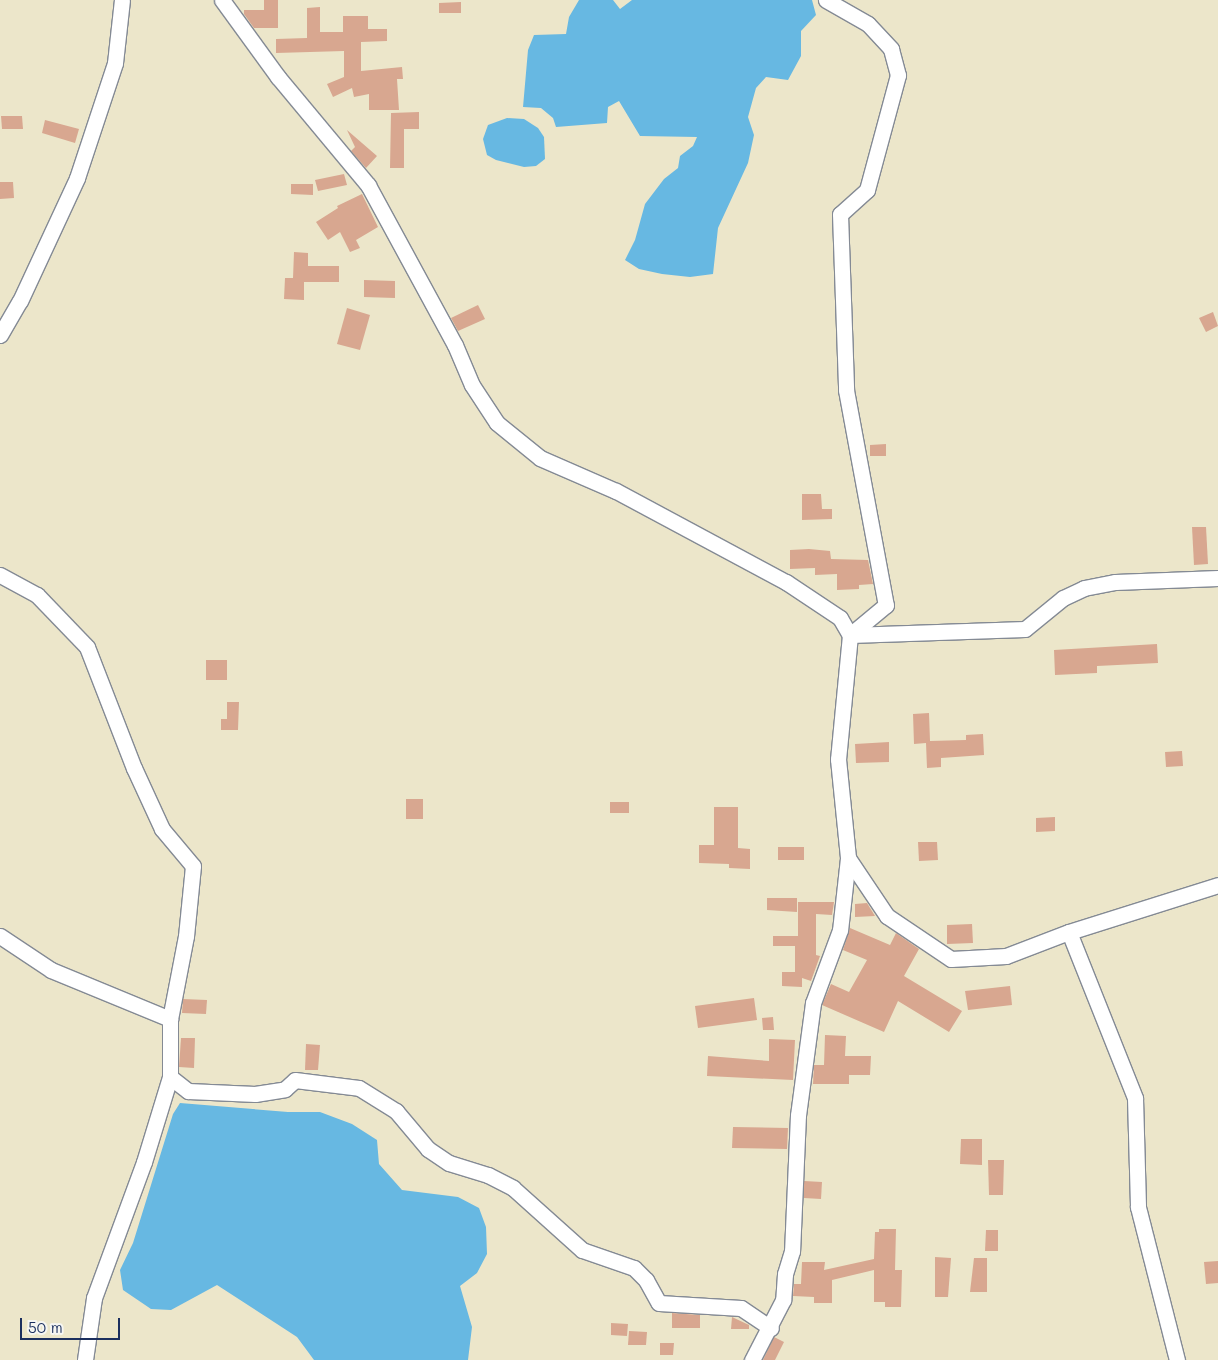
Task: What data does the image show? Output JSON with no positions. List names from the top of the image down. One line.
{"scale_bar":"50 m"}
